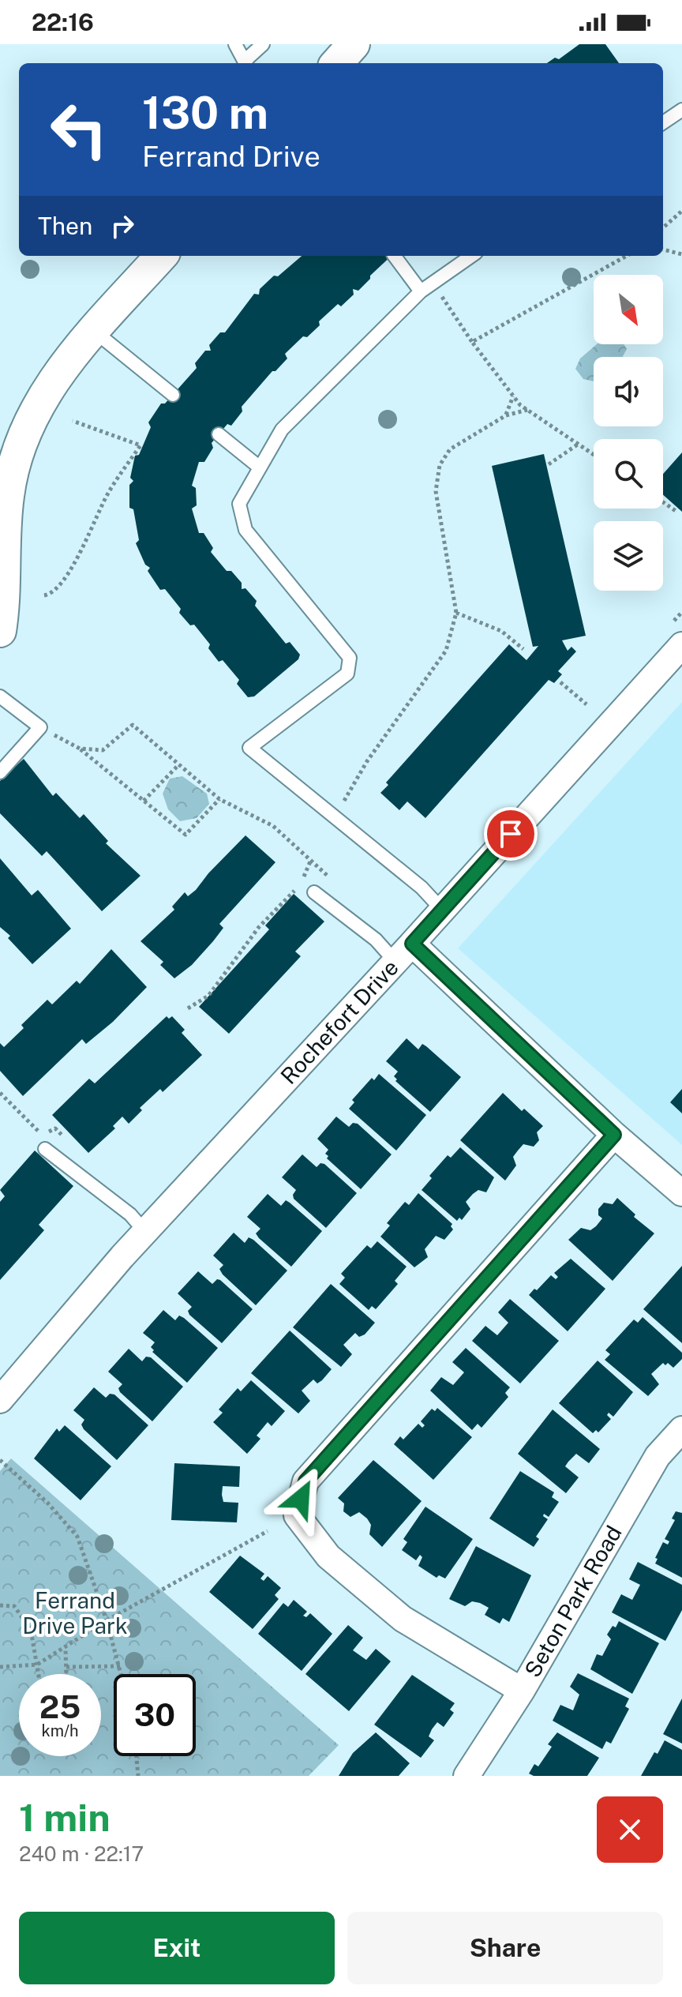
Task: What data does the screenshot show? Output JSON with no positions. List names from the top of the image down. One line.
{"streets":{"street":["Rochefort Drive","Seton Park Road"]},"parks":["Ferrand Drive Park"],"north":"bottom right","page":{"status":"22:16","turn":["130 m","Ferrand Drive"],"then":"Then","speed":"25 km/h","limit":"30","heading":["1 min","240 m · 22:17"],"buttons":["Exit","Share"]}}
